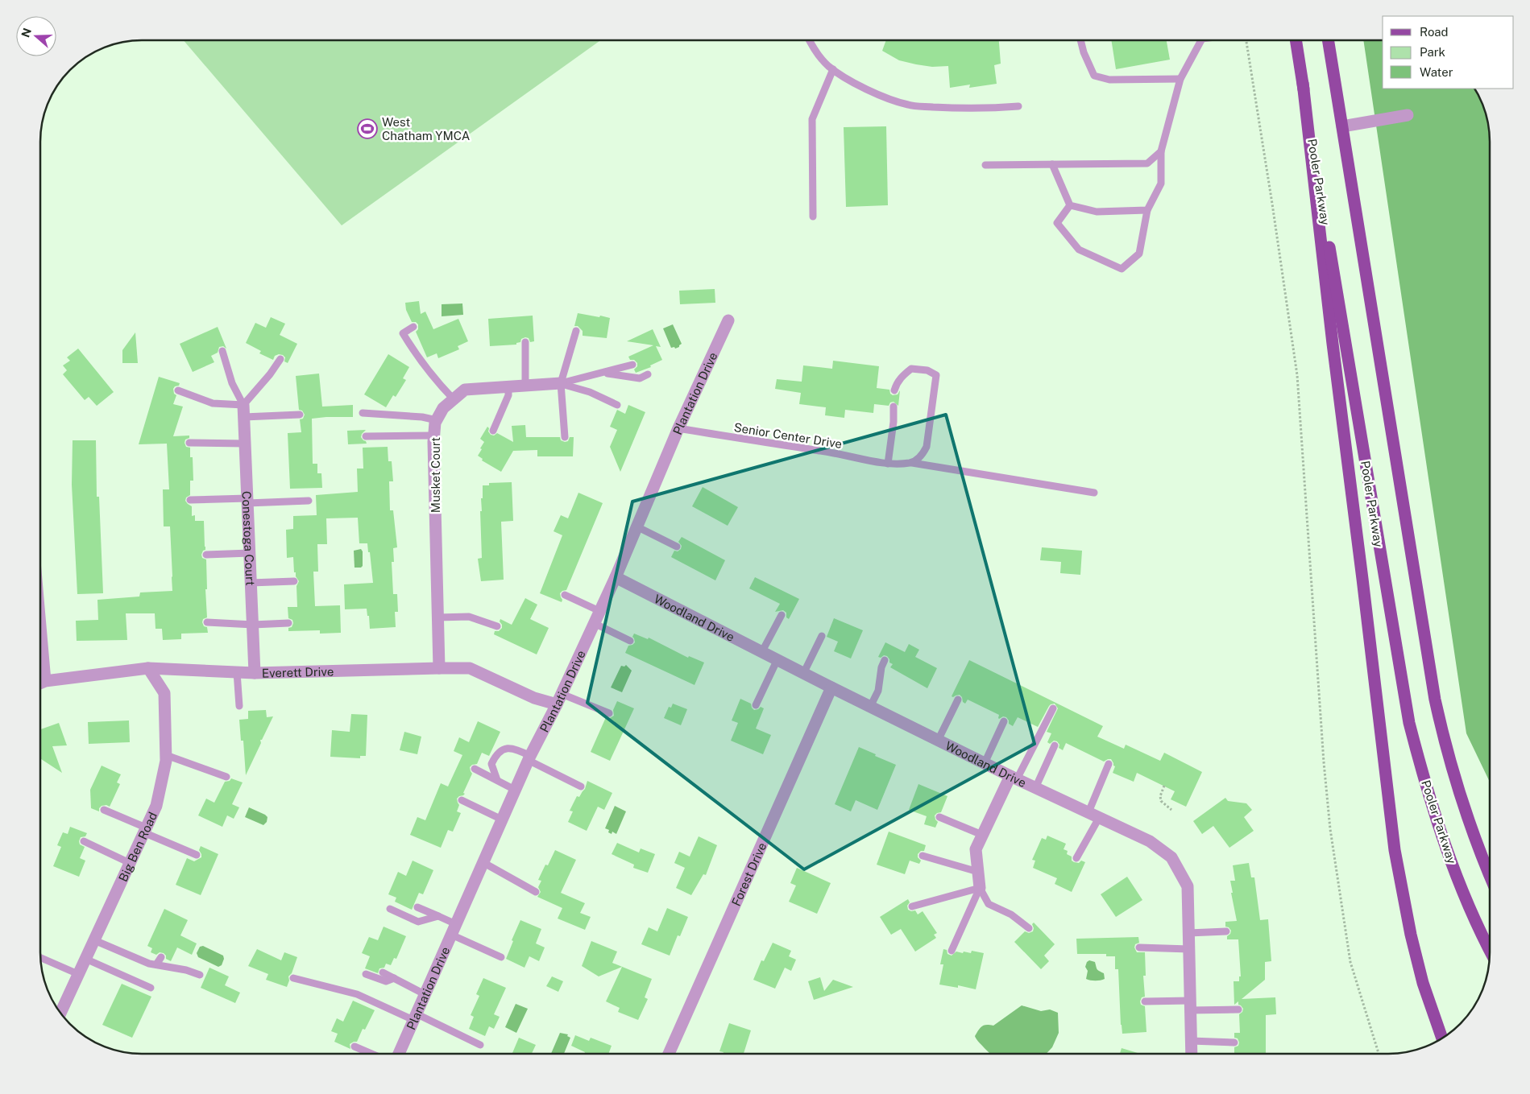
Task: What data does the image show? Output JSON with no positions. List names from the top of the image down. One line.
{"streets":{"main road":["Pooler Parkway"],"street":["Plantation Drive","Musket Court","Conestoga Court","Woodland Drive","Everett Drive","Big Ben Road","Forest Drive"],"lane":["Senior Center Drive"]},"crossings":[["Plantation Drive","Senior Center Drive"],["Plantation Drive","Woodland Drive"],["Plantation Drive","Everett Drive"],["Musket Court","Everett Drive"],["Conestoga Court","Everett Drive"],["Woodland Drive","Forest Drive"],["Everett Drive","Big Ben Road"]],"places":{"sports":["West Chatham YMCA"]},"legend":["Road","Park","Water"],"north":"left"}
